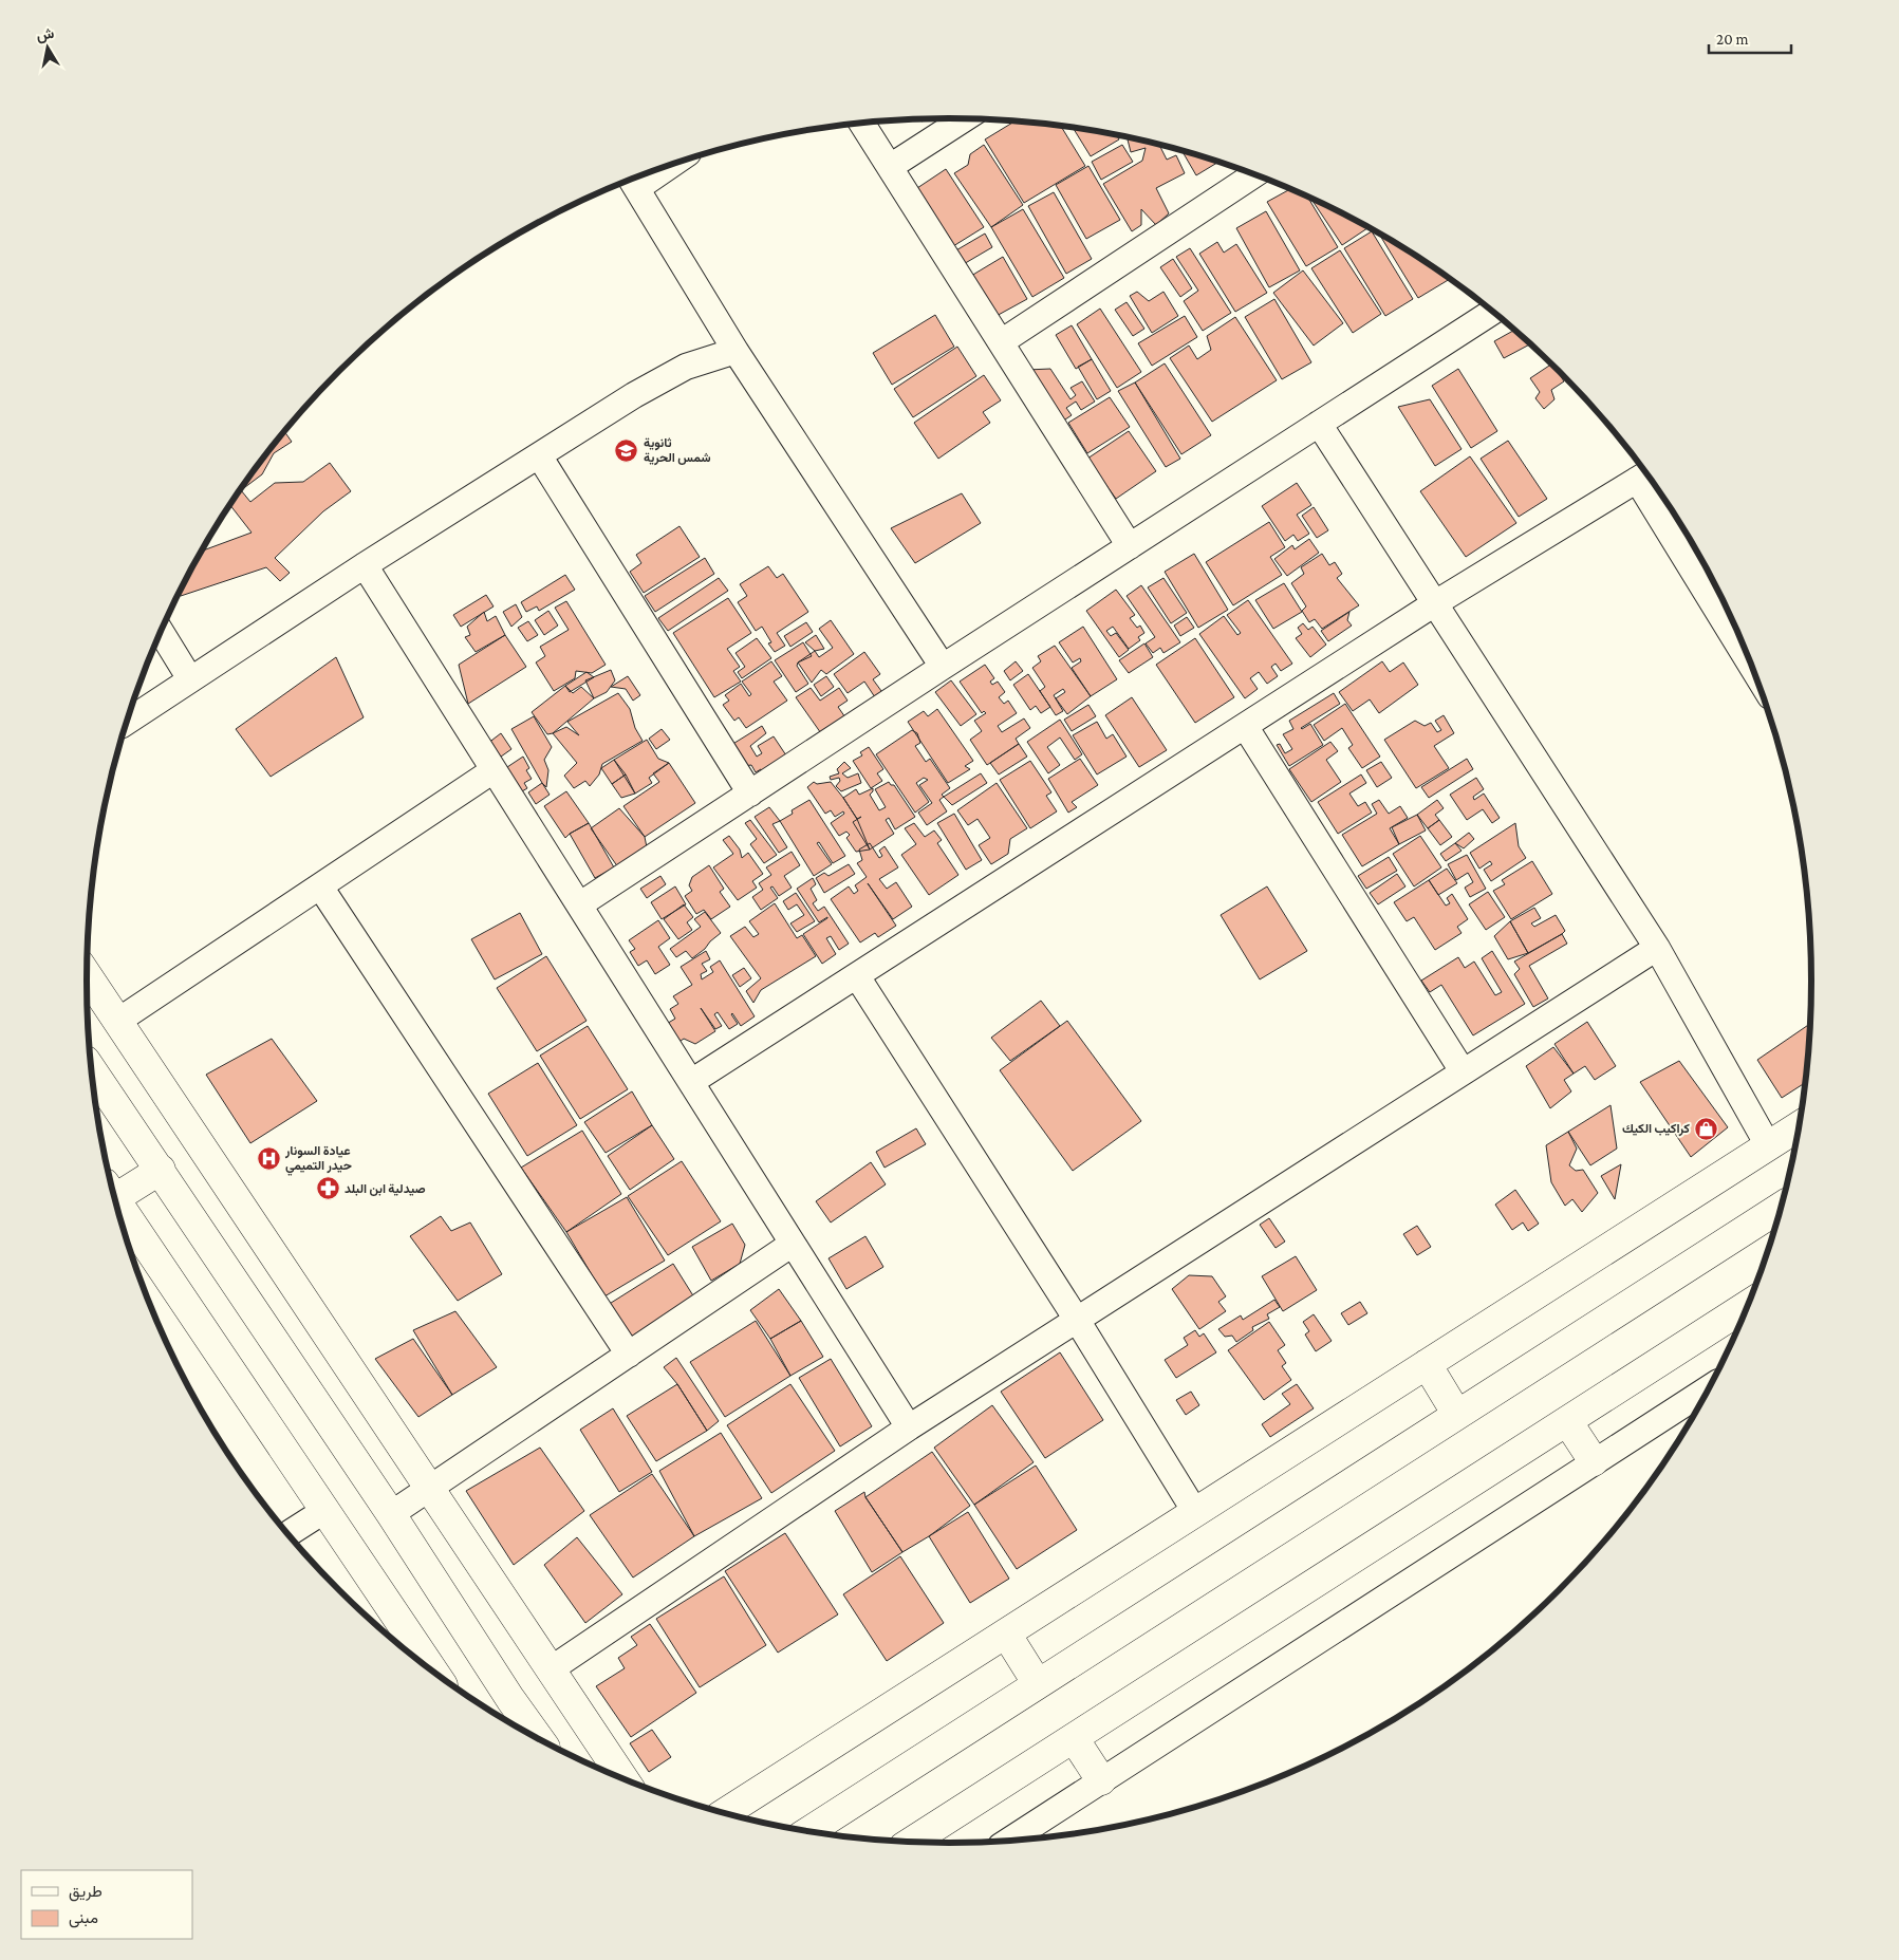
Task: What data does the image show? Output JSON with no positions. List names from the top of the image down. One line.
{"places":{"school or university":["ثانوية شمس الحرية"],"shop":["كراكيب الكيك"],"hospital":["عيادة السونار حيدر التميمي"],"pharmacy":["صيدلية ابن البلد"]},"legend":["طريق","مبنى"],"scale_bar":"20 m","north":"top"}
